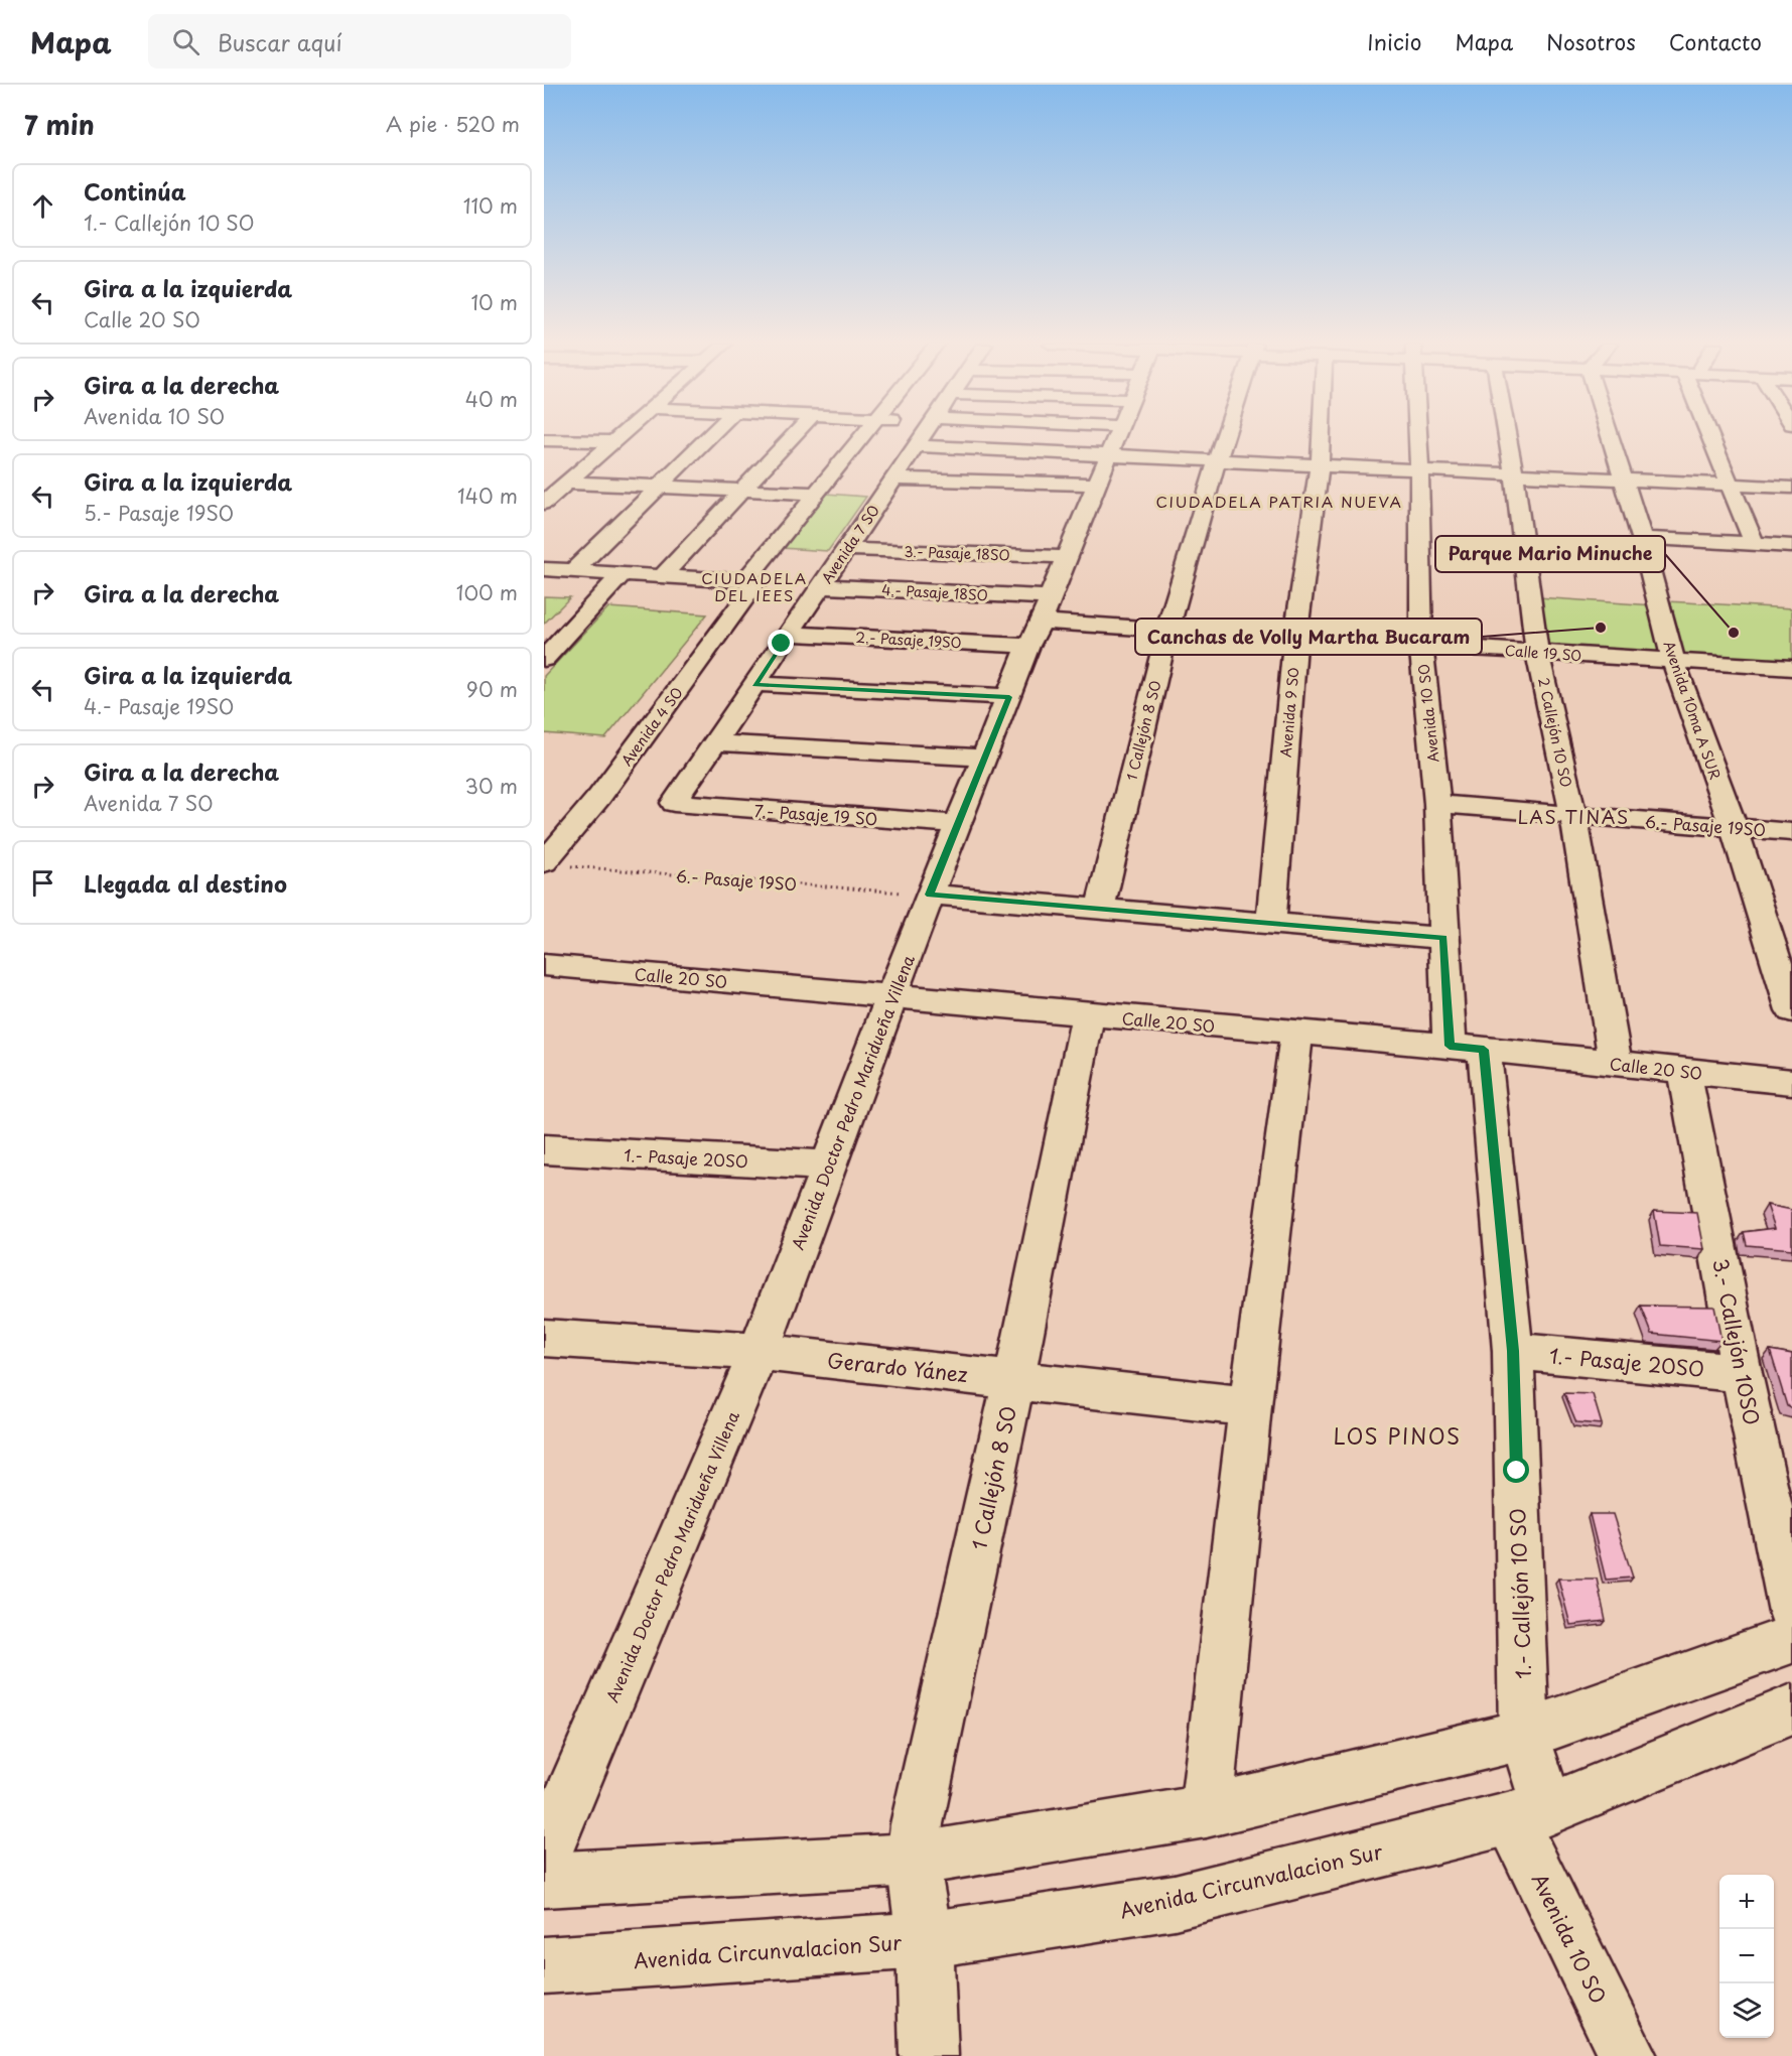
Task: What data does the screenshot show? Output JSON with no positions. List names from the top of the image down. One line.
{"streets":{"street":["Avenida 7 SO","3.- Pasaje 18SO","4.- Pasaje 18SO","2.- Pasaje 19SO","Calle 19 SO","Avenida 10ma A SUR","Avenida 9 SO","Avenida 10 SO","Avenida 4 SO","1 Callejón 8 SO","2 Callejón 10 SO","7.- Pasaje 19 SO","6.- Pasaje 19SO","Calle 20 SO","Avenida Doctor Pedro Maridueña Villena","1.- Pasaje 20SO","3.- Callejón 10SO","Gerardo Yánez","1.- Callejón 10 SO","Avenida Circunvalacion Sur"]},"crossings":[["Avenida 7 SO","3.- Pasaje 18SO"],["Avenida 7 SO","4.- Pasaje 18SO"],["Avenida 7 SO","2.- Pasaje 19SO"],["Avenida 7 SO","7.- Pasaje 19 SO"],["3.- Pasaje 18SO","Avenida Doctor Pedro Maridueña Villena"],["4.- Pasaje 18SO","Calle 19 SO"],["4.- Pasaje 18SO","Avenida Doctor Pedro Maridueña Villena"],["2.- Pasaje 19SO","Avenida Doctor Pedro Maridueña Villena"],["Calle 19 SO","Avenida 10ma A SUR"],["Calle 19 SO","Avenida 9 SO"],["Calle 19 SO","Avenida 10 SO"],["Calle 19 SO","1 Callejón 8 SO"],["Calle 19 SO","2 Callejón 10 SO"],["Calle 19 SO","Avenida Doctor Pedro Maridueña Villena"],["Avenida 10ma A SUR","6.- Pasaje 19SO"],["Avenida 10 SO","6.- Pasaje 19SO"],["Avenida 10 SO","Calle 20 SO"],["Avenida 10 SO","1.- Callejón 10 SO"],["Avenida 10 SO","Avenida Circunvalacion Sur"],["1 Callejón 8 SO","Calle 20 SO"],["1 Callejón 8 SO","Gerardo Yánez"],["1 Callejón 8 SO","Avenida Circunvalacion Sur"],["2 Callejón 10 SO","6.- Pasaje 19SO"],["2 Callejón 10 SO","Calle 20 SO"],["7.- Pasaje 19 SO","Avenida Doctor Pedro Maridueña Villena"],["6.- Pasaje 19SO","Avenida Doctor Pedro Maridueña Villena"],["Calle 20 SO","Avenida Doctor Pedro Maridueña Villena"],["Calle 20 SO","3.- Callejón 10SO"],["Calle 20 SO","1.- Callejón 10 SO"],["Avenida Doctor Pedro Maridueña Villena","1.- Pasaje 20SO"],["Avenida Doctor Pedro Maridueña Villena","Gerardo Yánez"],["1.- Pasaje 20SO","3.- Callejón 10SO"],["1.- Pasaje 20SO","1.- Callejón 10 SO"],["1.- Callejón 10 SO","Avenida Circunvalacion Sur"]],"districts":["CIUDADELA PATRIA NUEVA","CIUDADELA DEL IEES","LAS TINAS","LOS PINOS"],"places":["Canchas de Volly Martha Bucaram","Parque Mario Minuche"],"page":{"header":"Mapa","search":"Buscar aquí","nav":["Inicio","Mapa","Nosotros","Contacto"],"heading":["7 min","A pie · 520 m"],"list":[["Continúa","1.- Callejón 10 SO","110 m"],["Gira a la izquierda","Calle 20 SO","10 m"],["Gira a la derecha","Avenida 10 SO","40 m"],["Gira a la izquierda","5.- Pasaje 19SO","140 m"],["Gira a la derecha","100 m"],["Gira a la izquierda","4.- Pasaje 19SO","90 m"],["Gira a la derecha","Avenida 7 SO","30 m"],"Llegada al destino"],"map_buttons":["+","−"]}}
